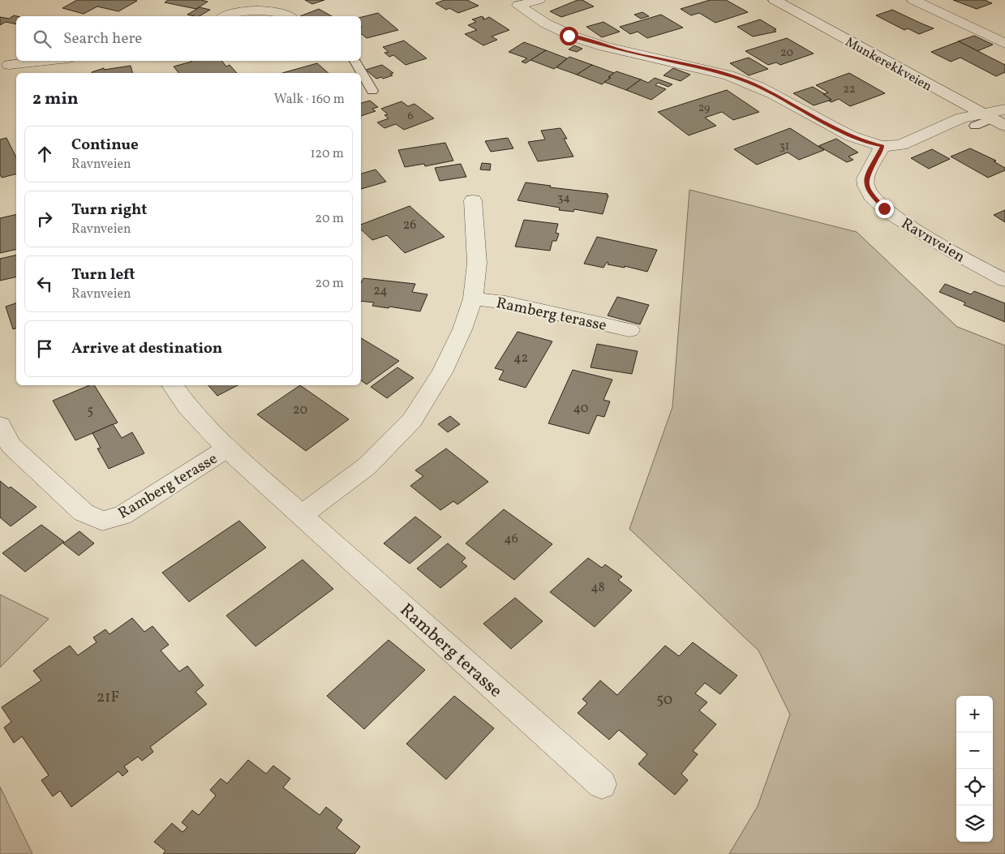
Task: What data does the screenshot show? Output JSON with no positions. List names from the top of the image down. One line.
{"streets":{"street":["Munkerekkveien","Ravnveien","Ramberg terasse"]},"house_numbers":["20","22","29","6","31","34","26","24","42","40","20","5","46","48","21F","50"],"page":{"search":"Search here","heading":["2 min","Walk · 160 m"],"list":[["Continue","Ravnveien","120 m"],["Turn right","Ravnveien","20 m"],["Turn left","Ravnveien","20 m"],"Arrive at destination"],"map_buttons":["+","−"]}}
